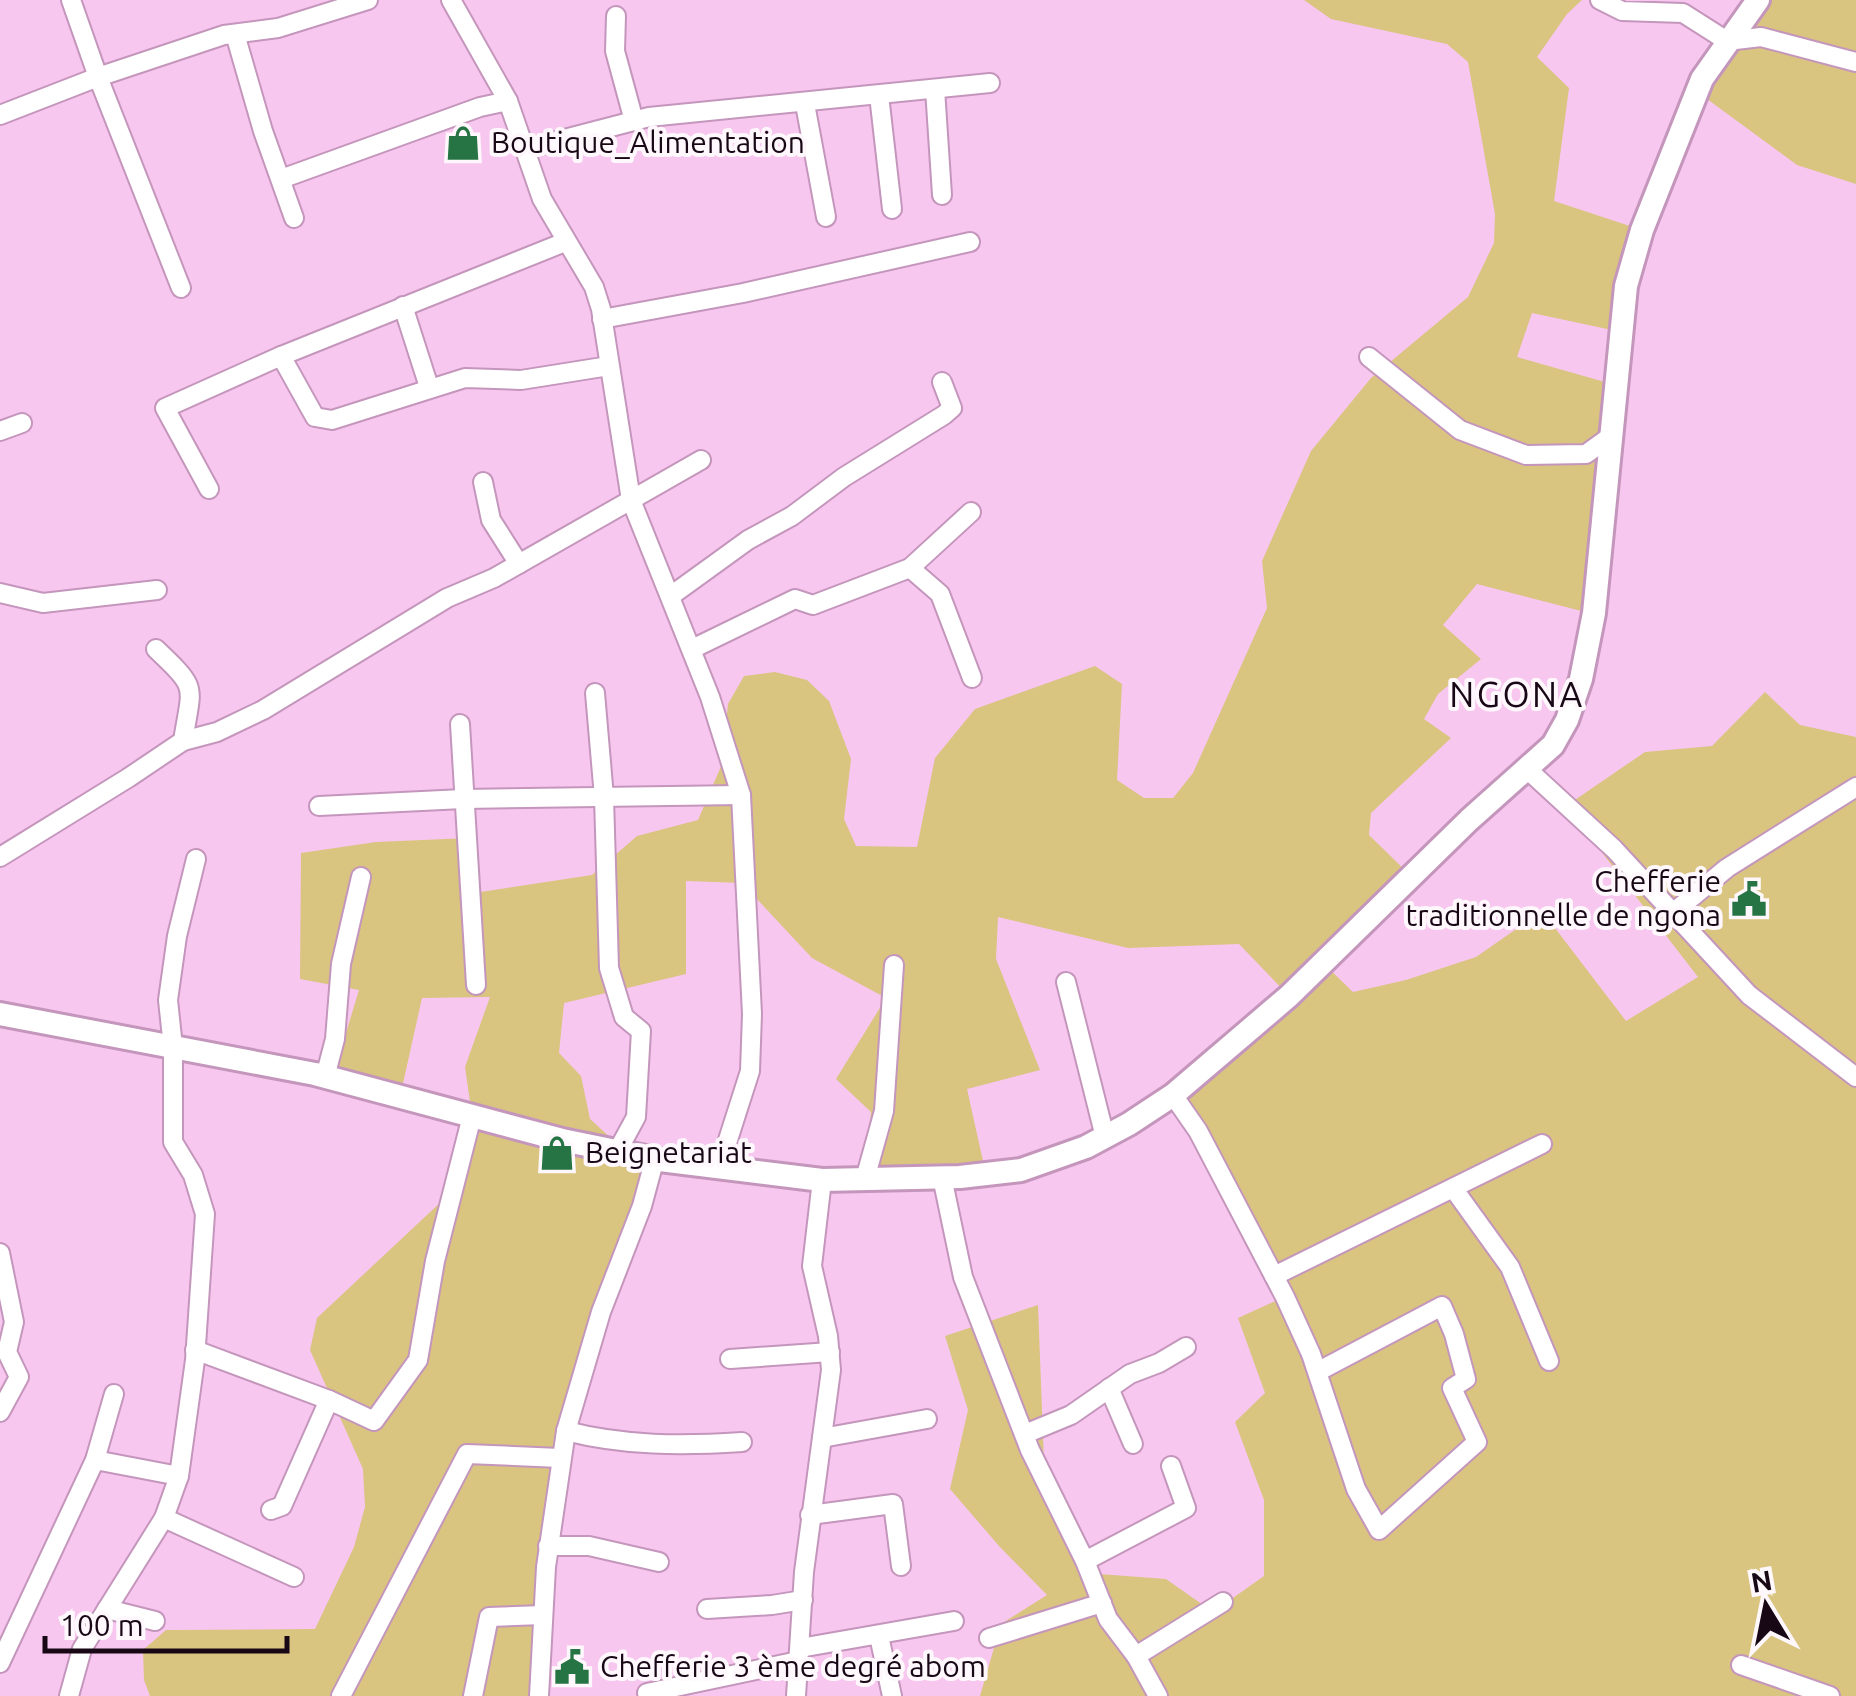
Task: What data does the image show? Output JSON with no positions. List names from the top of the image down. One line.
{"districts":["NGONA"],"places":{"shop":["Boutique_Alimentation","Beignetariat"],"public building":["Chefferie traditionnelle de ngona","Chefferie 3 ème degré abom"]},"scale_bar":"100 m","north":"top"}
